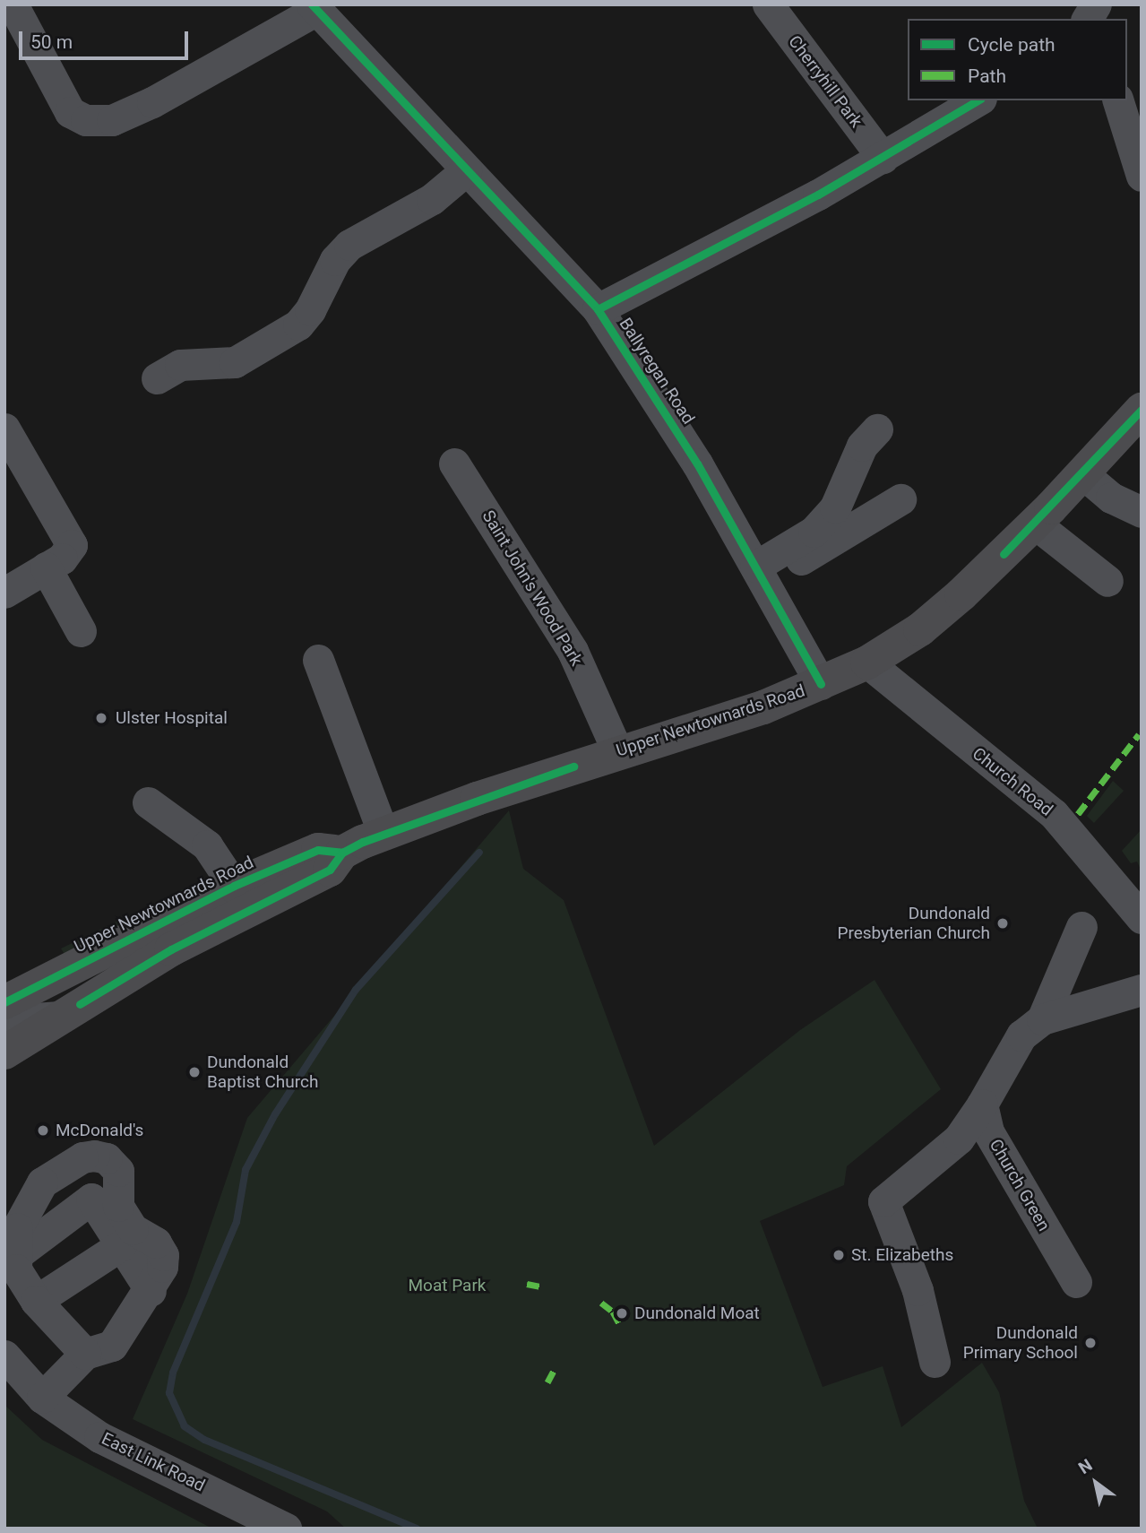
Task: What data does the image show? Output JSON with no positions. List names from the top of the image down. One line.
{"streets":{"highway":["Upper Newtownards Road"],"street":["Cherryhill Park","Ballyregan Road","Saint John's Wood Park","Church Road","Church Green","East Link Road"]},"crossings":[["Ballyregan Road","Upper Newtownards Road"],["Saint John's Wood Park","Upper Newtownards Road"],["Upper Newtownards Road","Church Road"]],"parks":["Moat Park"],"places":["Ulster Hospital","Dundonald Presbyterian Church","Dundonald Baptist Church","McDonald's","St. Elizabeths","Dundonald Moat","Dundonald Primary School"],"legend":["Cycle path","Path"],"scale_bar":"50 m","north":"top left"}
